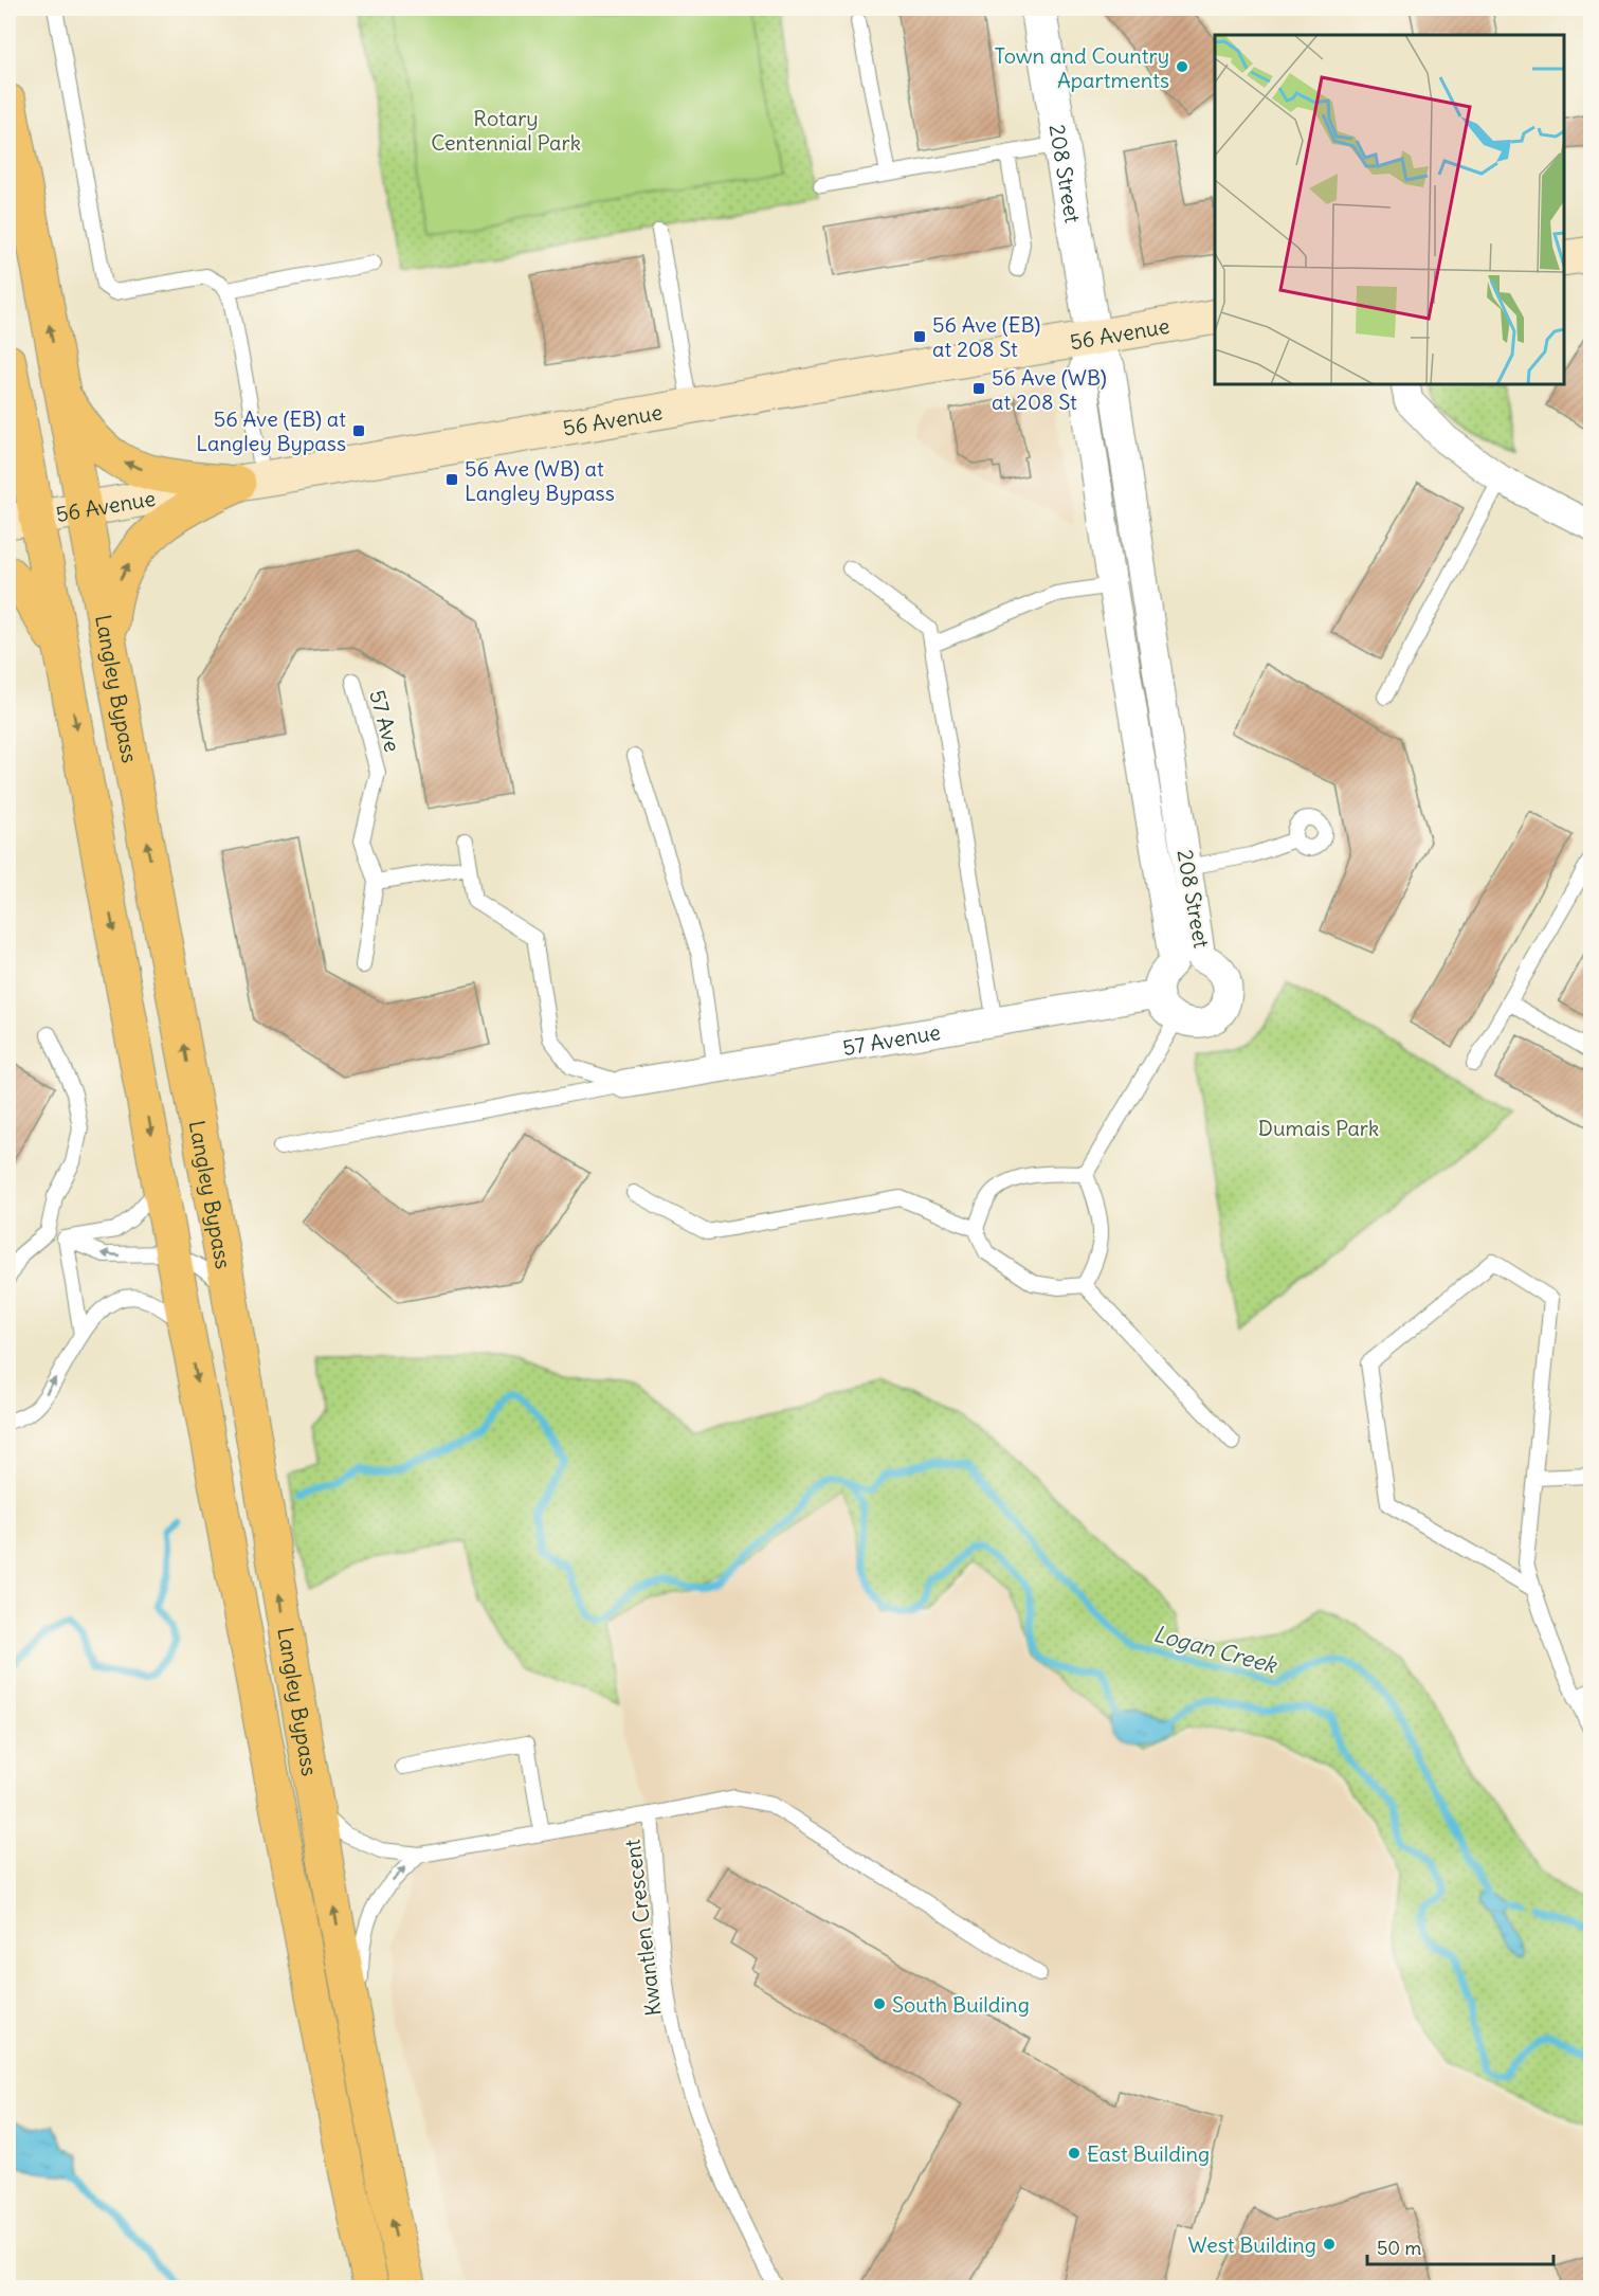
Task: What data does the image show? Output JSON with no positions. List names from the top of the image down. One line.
{"streets":{"main road":["56 Avenue","Langley Bypass"],"street":["208 Street","57 Avenue"],"lane":["57 Ave","Kwantlen Crescent"]},"crossings":[["208 Street","56 Avenue"],["208 Street","57 Avenue"],["56 Avenue","Langley Bypass"],["Langley Bypass","Kwantlen Crescent"]],"water":["Logan Creek"],"parks":["Rotary Centennial Park","Dumais Park"],"places":{"other":["Town and Country Apartments","South Building","East Building","West Building"],"transit":["56 Ave (EB) at 208 St","56 Ave (WB) at 208 St","56 Ave (EB) at Langley Bypass","56 Ave (WB) at Langley Bypass"]},"scale_bar":"50 m"}
